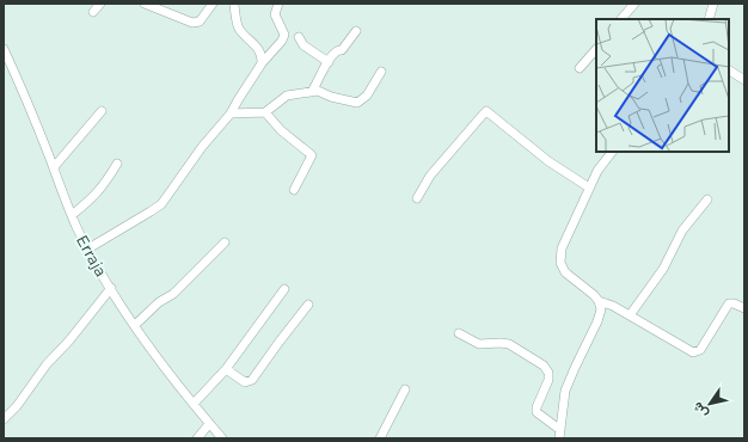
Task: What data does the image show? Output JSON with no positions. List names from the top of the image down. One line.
{"streets":{"street":["Erraja"]},"north":"bottom left"}
